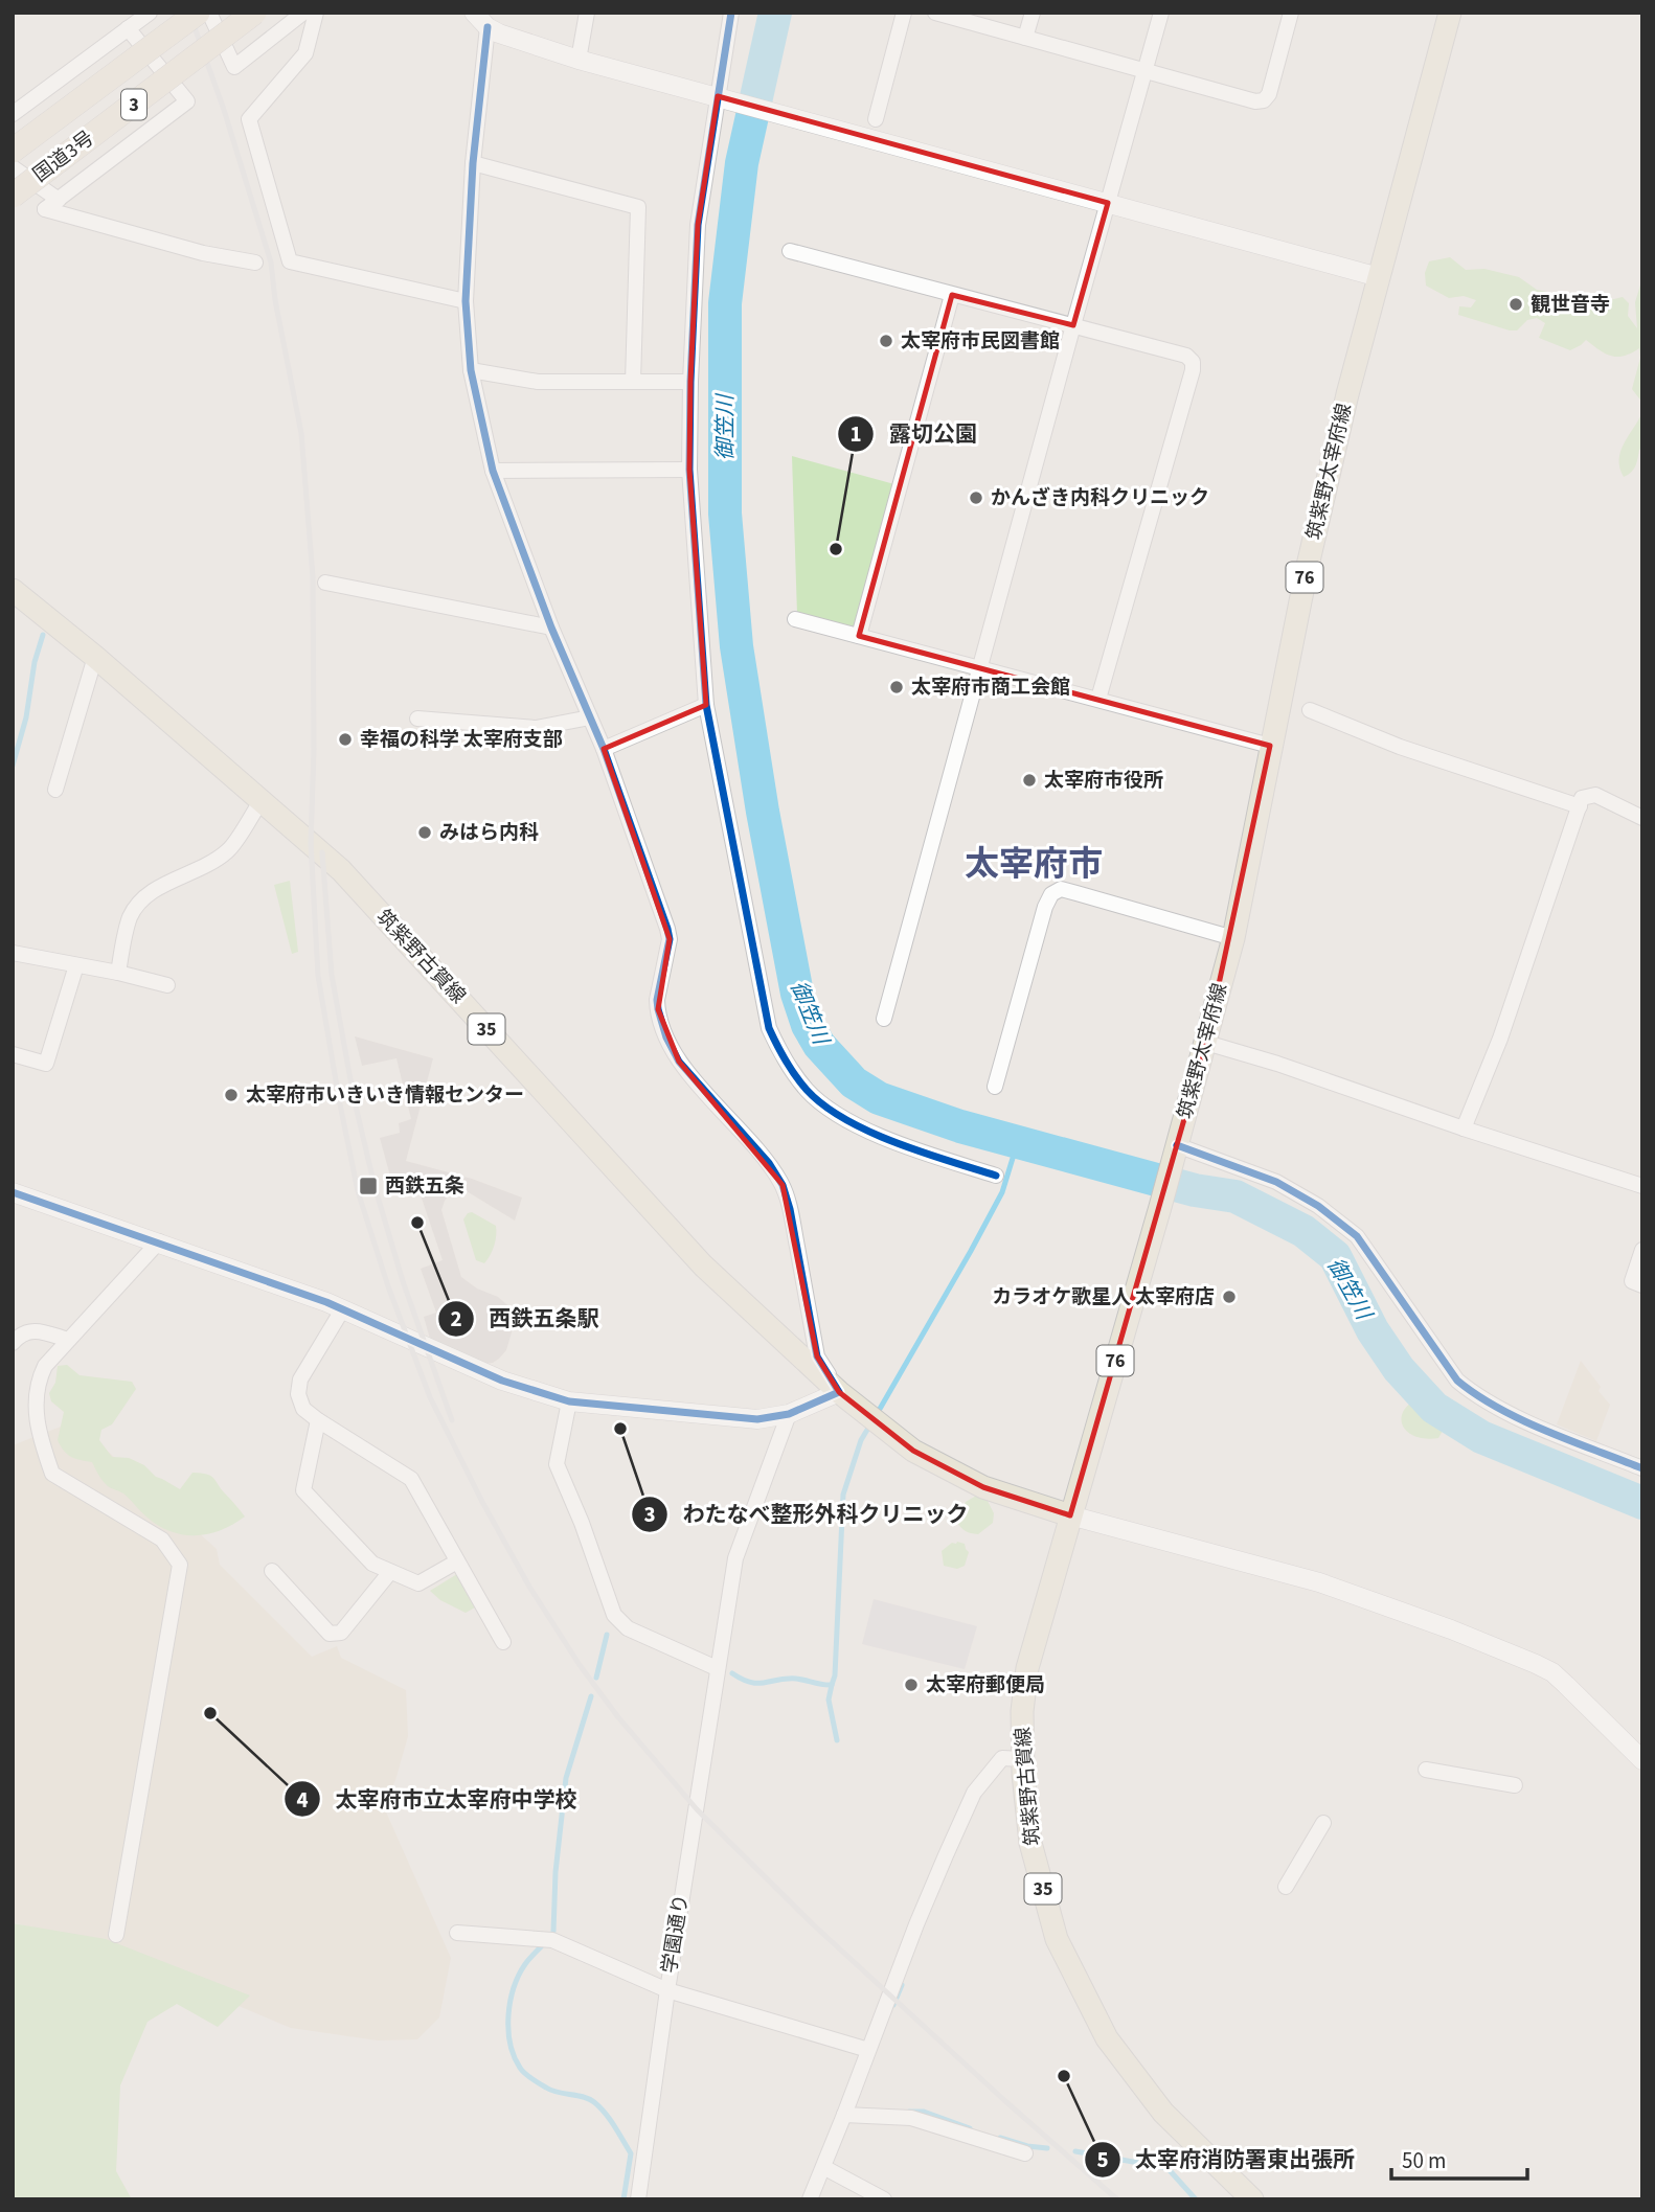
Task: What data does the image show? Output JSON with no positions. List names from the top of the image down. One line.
{"streets":{"highway":["3","国道3号"],"main road":["筑紫野太宰府線","76","筑紫野古賀線","35"],"street":["学園通り"]},"crossings":[["筑紫野太宰府線","76"],["76","筑紫野古賀線"]],"districts":["太宰府市"],"water":["御笠川"],"places":{"other":["観世音寺","太宰府市民図書館","かんざき内科クリニック","露切公園","太宰府市商工会館","幸福の科学 太宰府支部","太宰府市役所","みはら内科","太宰府市いきいき情報センター","西鉄五条駅","カラオケ歌星人 太宰府店","わたなべ整形外科クリニック","太宰府郵便局","太宰府市立太宰府中学校","太宰府消防署東出張所"],"transit":["西鉄五条"]},"scale_bar":"50 m"}
